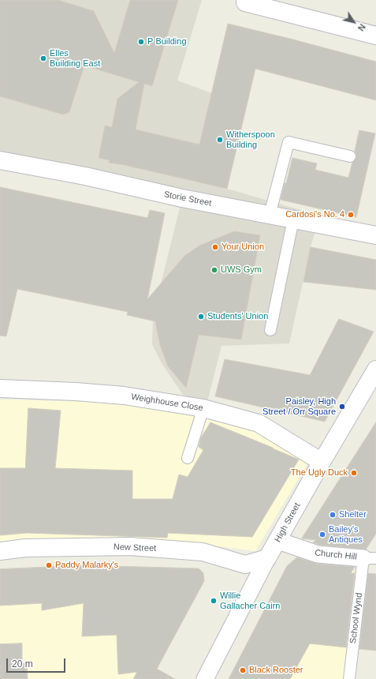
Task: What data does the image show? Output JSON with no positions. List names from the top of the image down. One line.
{"streets":{"street":["Storie Street","Weighhouse Close","High Street","New Street","Church Hill"],"lane":["School Wynd"]},"crossings":[["Weighhouse Close","High Street"],["High Street","New Street"],["High Street","Church Hill"],["Church Hill","School Wynd"]],"places":["P Building","Elles Building East","Witherspoon Building","Cardosi's No. 4","Your Union","UWS Gym","Students' Union","Paisley, High Street / Orr Square","The Ugly Duck","Shelter","Bailey's Antiques","Paddy Malarky's","Willie Gallacher Cairn","Black Rooster"],"scale_bar":"20 m","north":"bottom right"}
